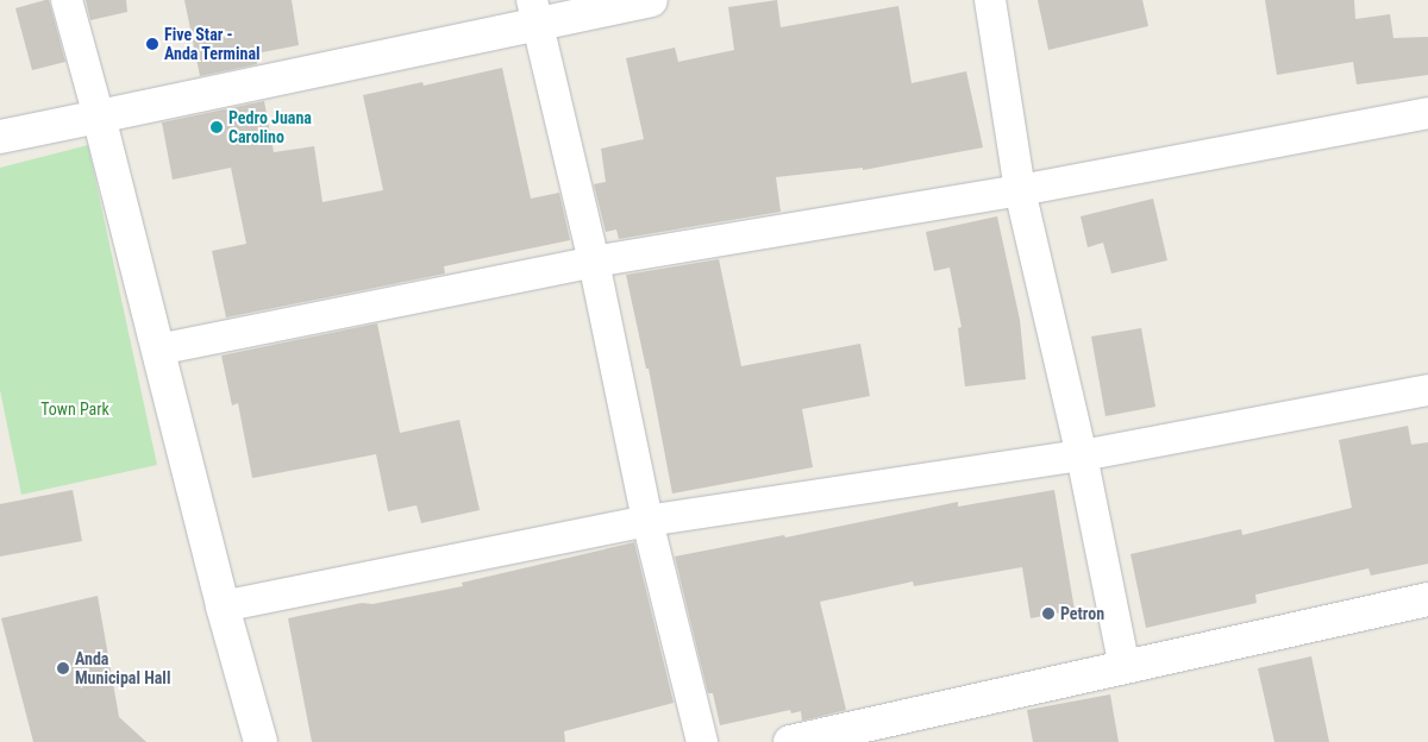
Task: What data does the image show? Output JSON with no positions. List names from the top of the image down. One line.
{"parks":["Town Park"],"places":["Five Star - Anda Terminal","Pedro Juana Carolino","Petron","Anda Municipal Hall"]}
